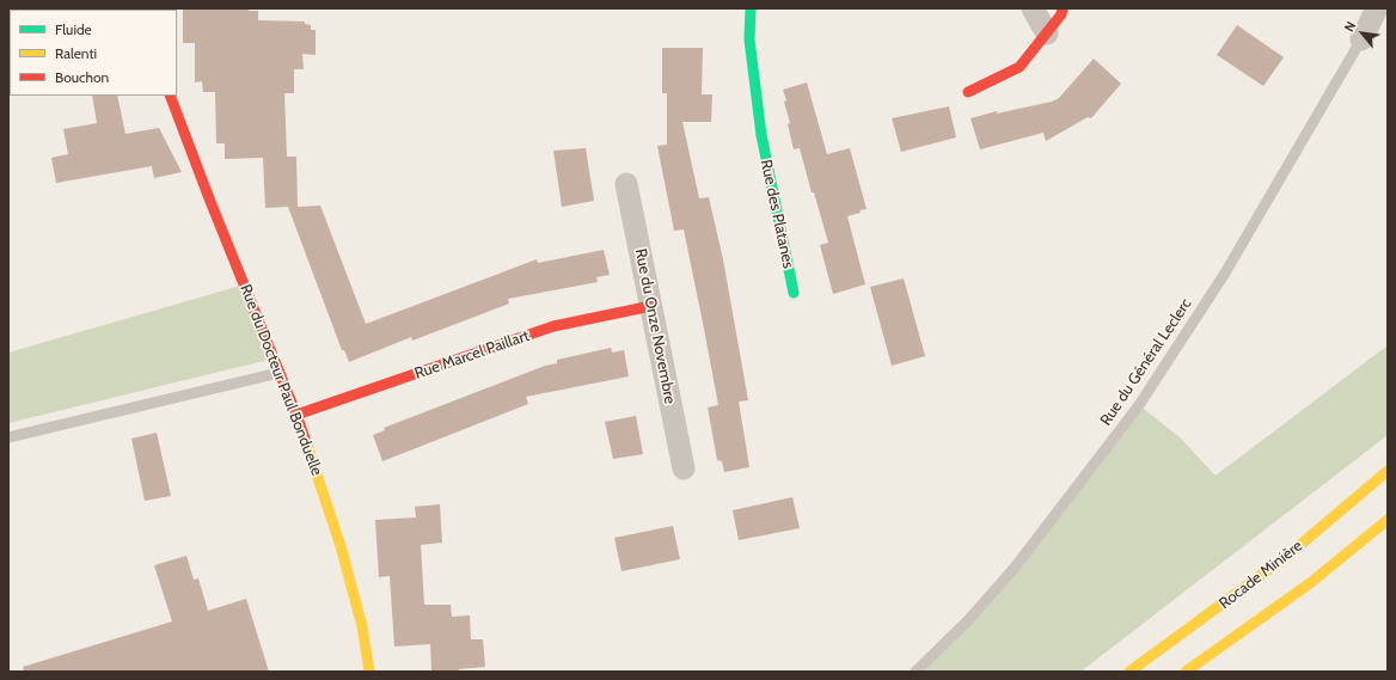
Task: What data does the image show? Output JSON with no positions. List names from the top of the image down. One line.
{"streets":{"main road":["Rue des Platanes","Rue Marcel Paillart","Rue du Docteur Paul Bonduelle","Rocade Minière"],"street":["Rue du Onze Novembre"],"lane":["Rue du Général Leclerc"]},"crossings":[["Rue du Onze Novembre","Rue Marcel Paillart"],["Rue Marcel Paillart","Rue du Docteur Paul Bonduelle"]],"legend":["Fluide","Ralenti","Bouchon"],"north":"top left"}
